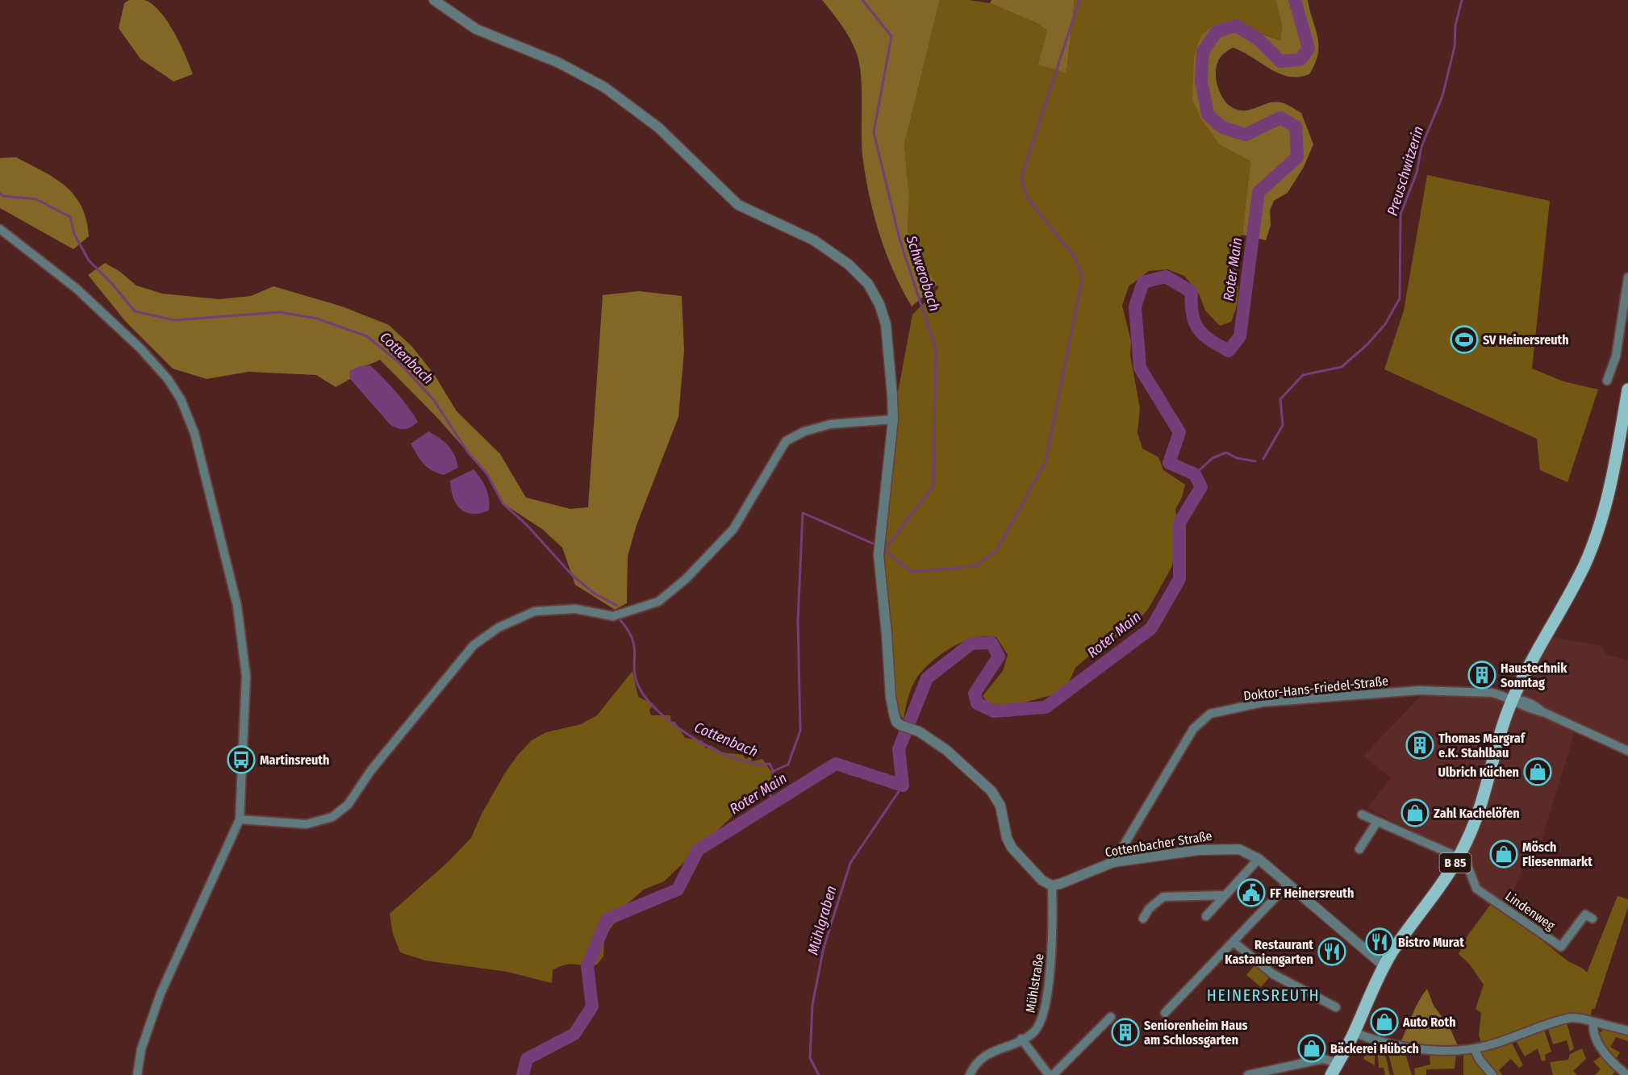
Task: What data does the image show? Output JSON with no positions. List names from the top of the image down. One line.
{"streets":{"main road":["B 85"],"street":["Doktor-Hans-Friedel-Straße","Cottenbacher Straße","Lindenweg","Mühlstraße"]},"crossings":[["Doktor-Hans-Friedel-Straße","Cottenbacher Straße"],["Doktor-Hans-Friedel-Straße","B 85"],["Cottenbacher Straße","B 85"],["Cottenbacher Straße","Mühlstraße"],["B 85","Lindenweg"]],"districts":["HEINERSREUTH"],"water":["Preuschwitzerin","Roter Main","Schwerobach","Cottenbach","Mühlgraben"],"places":{"sports":["SV Heinersreuth"],"building":["Haustechnik Sonntag","Thomas Margraf e.K. Stahlbau","Seniorenheim Haus am Schlossgarten"],"bus stop":["Martinsreuth"],"shop":["Ulbrich Küchen","Zahl Kachelöfen","Mösch Fliesenmarkt","Auto Roth","Bäckerei Hübsch"],"public building":["FF Heinersreuth"],"restaurant":["Bistro Murat","Restaurant Kastaniengarten"]}}
